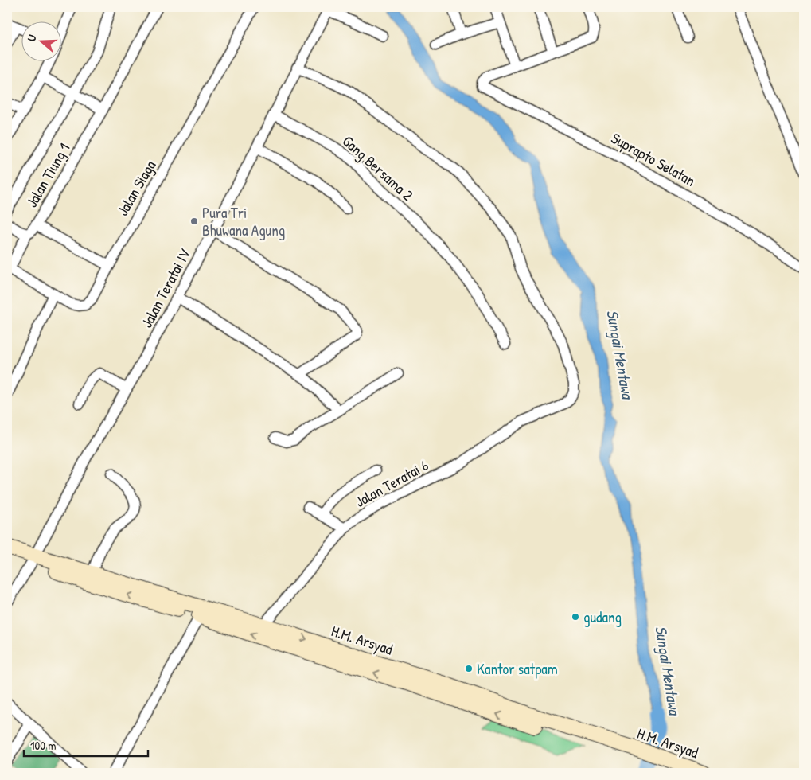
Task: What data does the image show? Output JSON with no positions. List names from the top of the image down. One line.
{"streets":{"street":["Suprapto Selatan","Gang Bersama 2","Jalan Tiung 1","Jalan Siaga","Jalan Teratai IV","Jalan Teratai 6","H.M. Arsyad"]},"crossings":[["Gang Bersama 2","Jalan Teratai IV"],["Jalan Tiung 1","Jalan Siaga"],["Jalan Teratai IV","Jalan Teratai 6"],["Jalan Teratai IV","H.M. Arsyad"],["Jalan Teratai 6","H.M. Arsyad"]],"water":["Sungai Mentawa"],"places":["Pura Tri Bhuwana Agung","gudang","Kantor satpam"],"scale_bar":"100 m","north":"left"}
